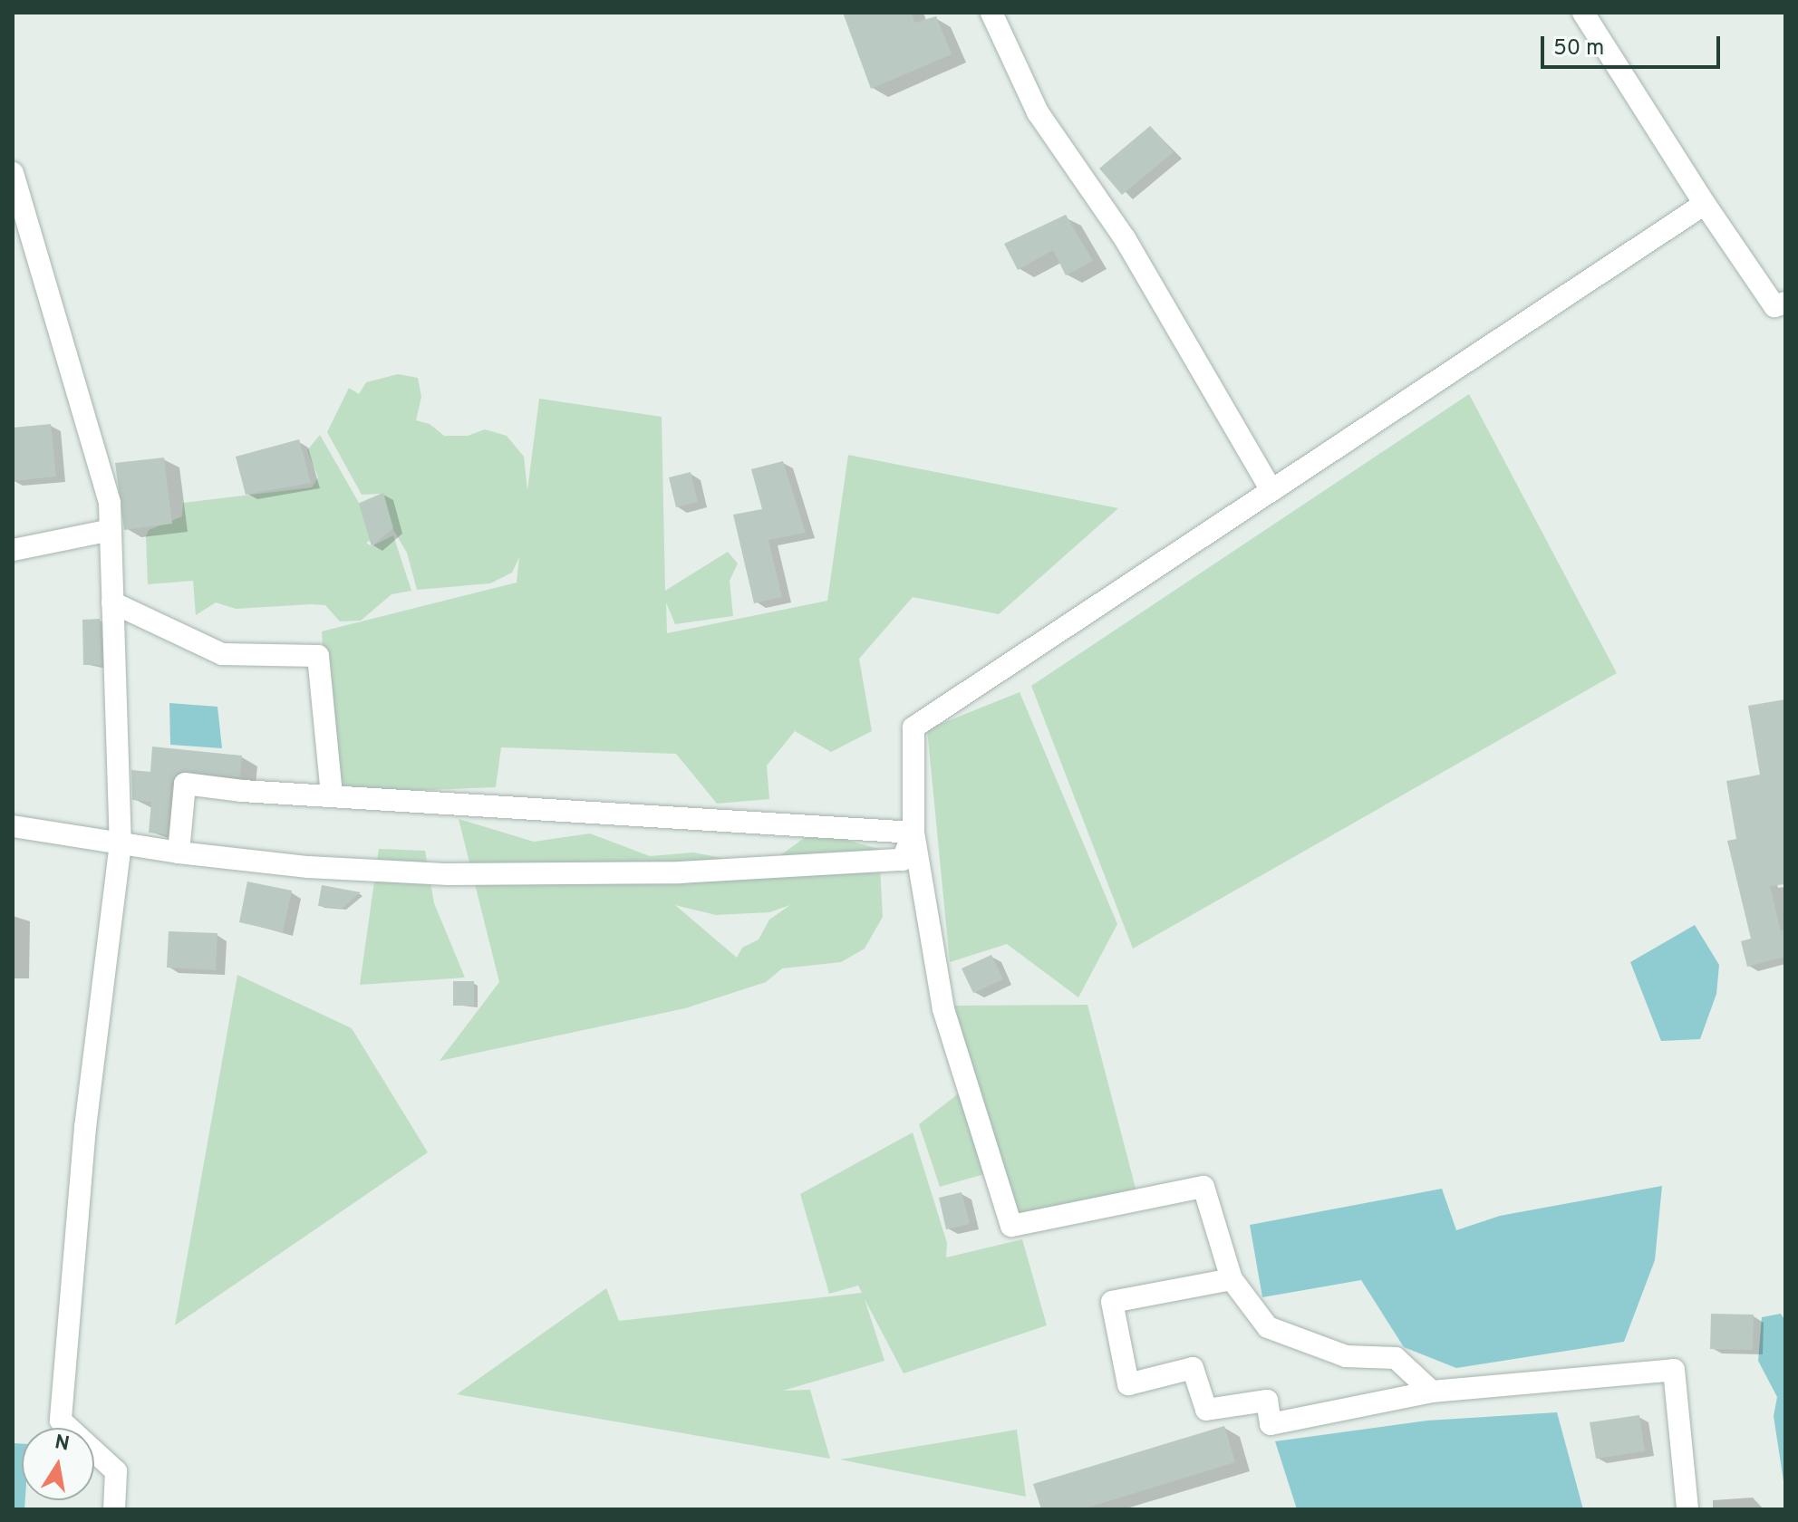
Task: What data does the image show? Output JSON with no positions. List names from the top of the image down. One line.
{"scale_bar":"50 m","north":"top"}
